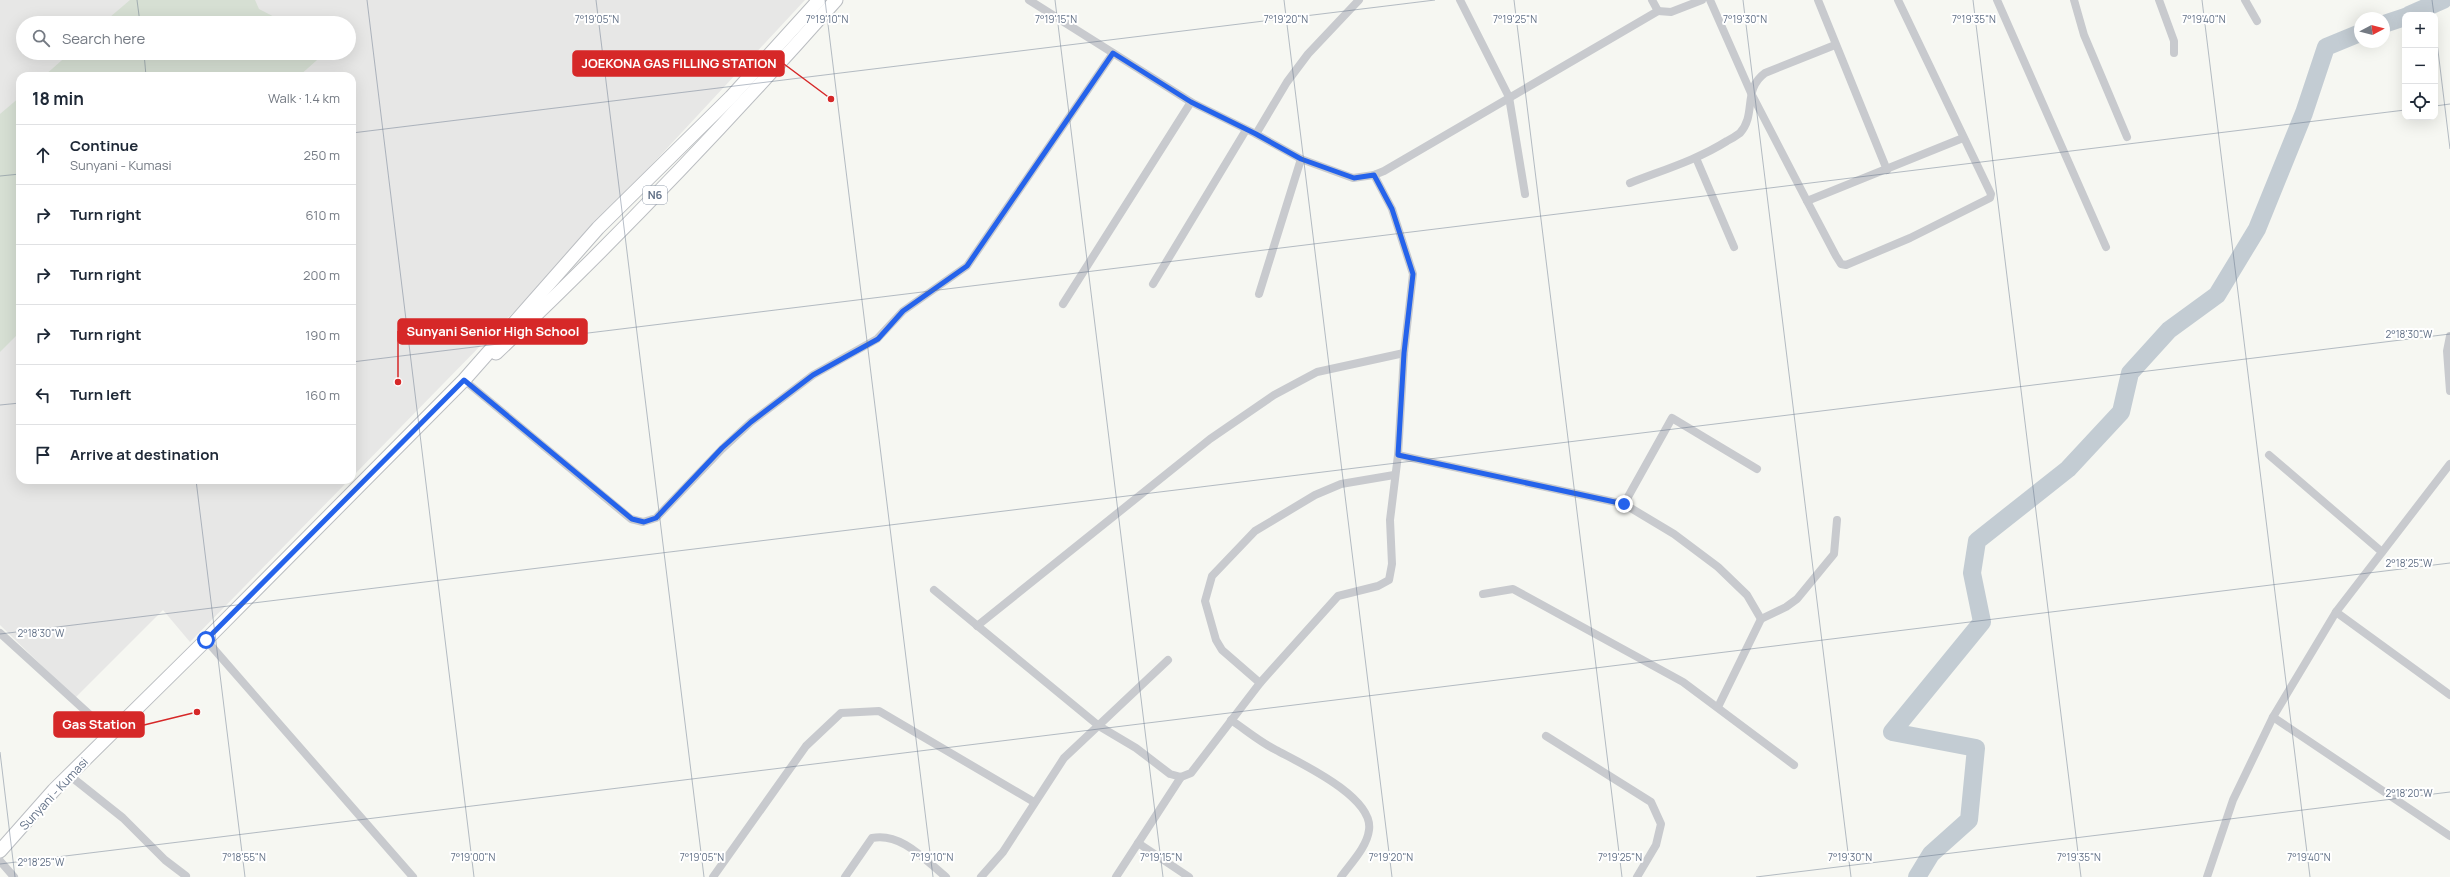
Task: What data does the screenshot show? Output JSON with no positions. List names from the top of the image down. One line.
{"streets":{"main road":["N6","Sunyani - Kumasi"]},"crossings":[["N6","Sunyani - Kumasi"]],"places":["JOEKONA GAS FILLING STATION","Sunyani Senior High School","Gas Station"],"north":"right","page":{"map_buttons":["+","−"],"search":"Search here","heading":["18 min","Walk · 1.4 km"],"list":[["Continue","Sunyani - Kumasi","250 m"],["Turn right","610 m"],["Turn right","200 m"],["Turn right","190 m"],["Turn left","160 m"],"Arrive at destination"]},"coordinates":["7°19'05\"N","7°19'10\"N","7°19'15\"N","7°19'20\"N","7°19'25\"N","7°19'30\"N","7°19'35\"N","7°19'40\"N","2°18'30\"W","2°18'25\"W","2°18'20\"W","7°18'55\"N","7°19'00\"N"]}
